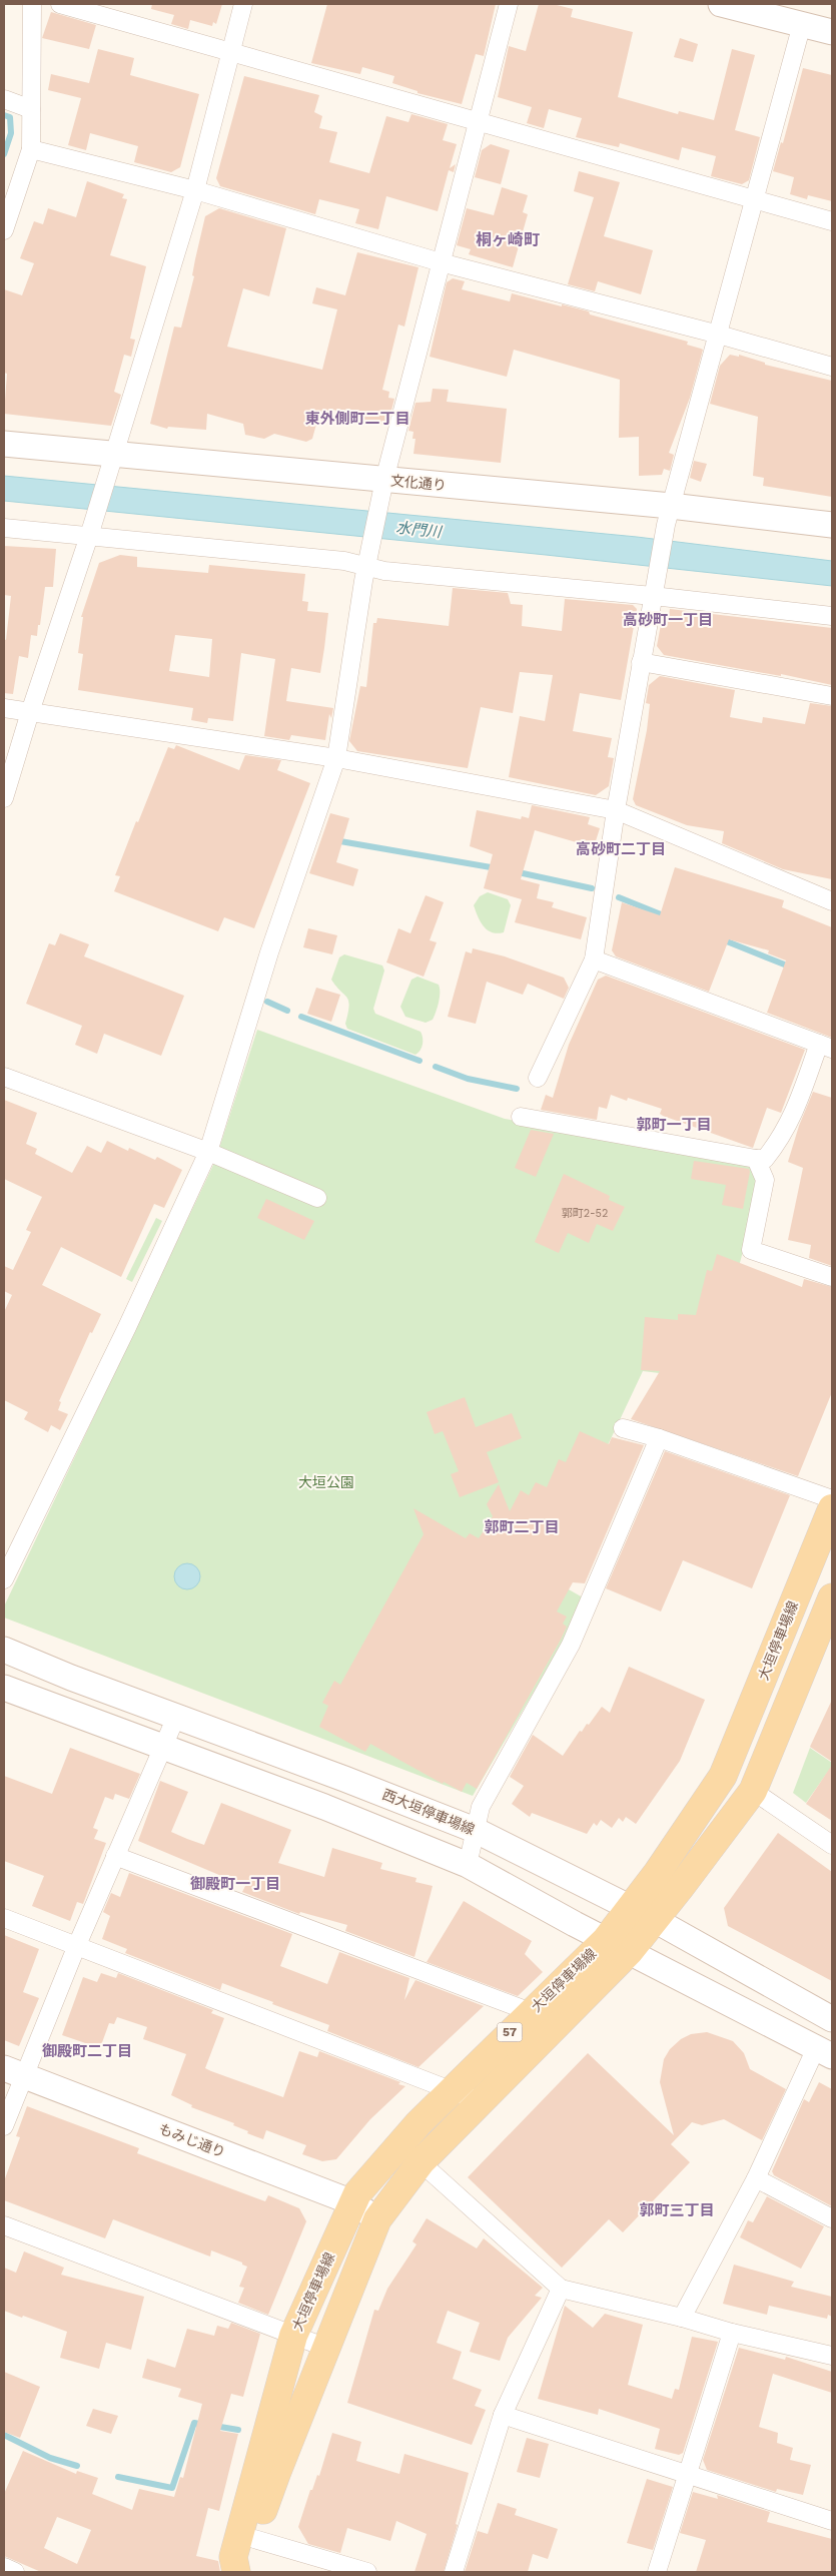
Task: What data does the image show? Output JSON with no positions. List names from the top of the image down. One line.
{"streets":{"main road":["文化通り","大垣停車場線","西大垣停車場線","57","もみじ通り"]},"crossings":[["大垣停車場線","西大垣停車場線"],["大垣停車場線","もみじ通り"]],"districts":["桐ヶ崎町","東外側町二丁目","高砂町一丁目","高砂町二丁目","郭町一丁目","郭町二丁目","御殿町一丁目","御殿町二丁目","郭町三丁目"],"water":["水門川"],"parks":["大垣公園"],"house_numbers":["郭町2-52"]}
